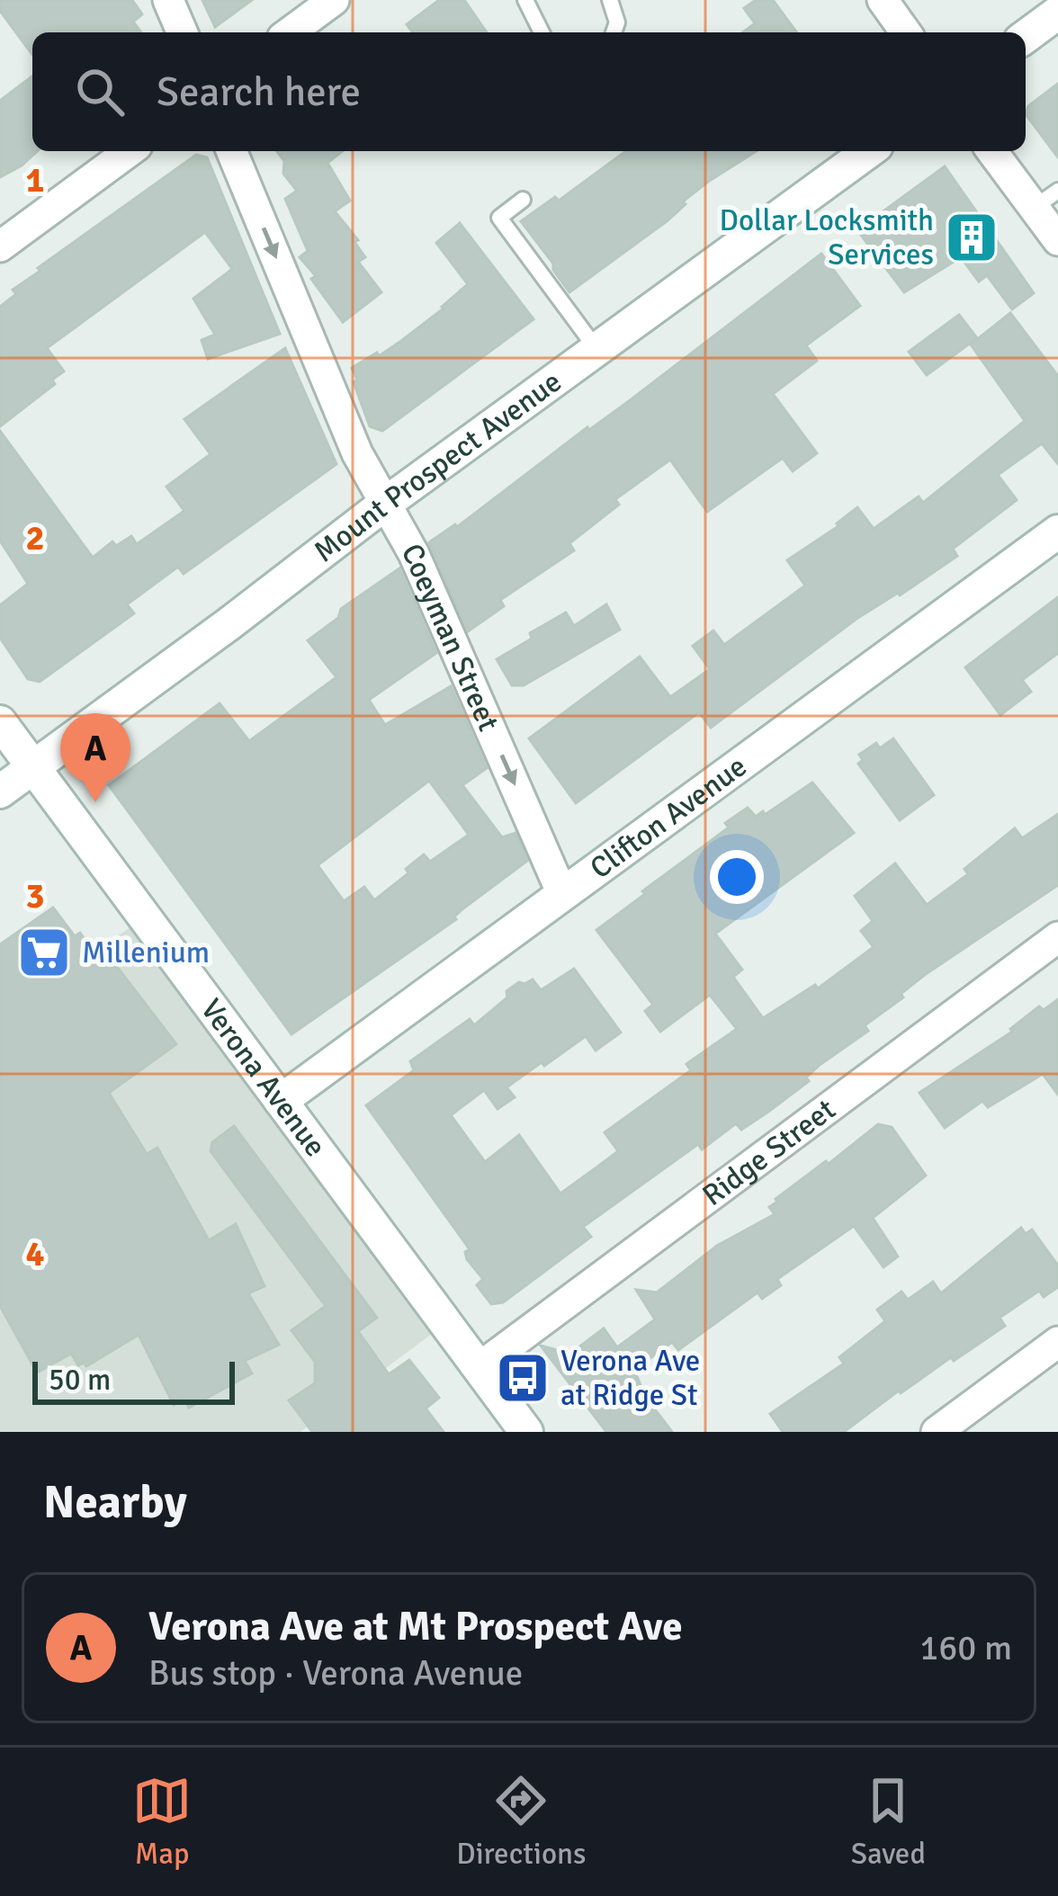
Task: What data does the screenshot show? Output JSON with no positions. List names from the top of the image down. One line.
{"streets":{"street":["Mount Prospect Avenue","Coeyman Street","Clifton Avenue","Verona Avenue","Ridge Street"]},"crossings":[["Mount Prospect Avenue","Coeyman Street"],["Mount Prospect Avenue","Verona Avenue"],["Coeyman Street","Clifton Avenue"],["Clifton Avenue","Verona Avenue"],["Verona Avenue","Ridge Street"]],"one_way":["Coeyman Street"],"places":{"building":["Dollar Locksmith Services"],"supermarket":["Millenium"],"bus stop":["Verona Ave at Ridge St"]},"scale_bar":"50 m","page":{"search":"Search here","pins":"A","scale":"50 m","heading":"Nearby","list":[{"mark":"A","name":"Verona Ave at Mt Prospect Ave","note":"Bus stop · Verona Avenue","value":"160 m"}],"nav":["Map","Directions","Saved"]},"grid":{"rows":["1","2","3","4"]}}
